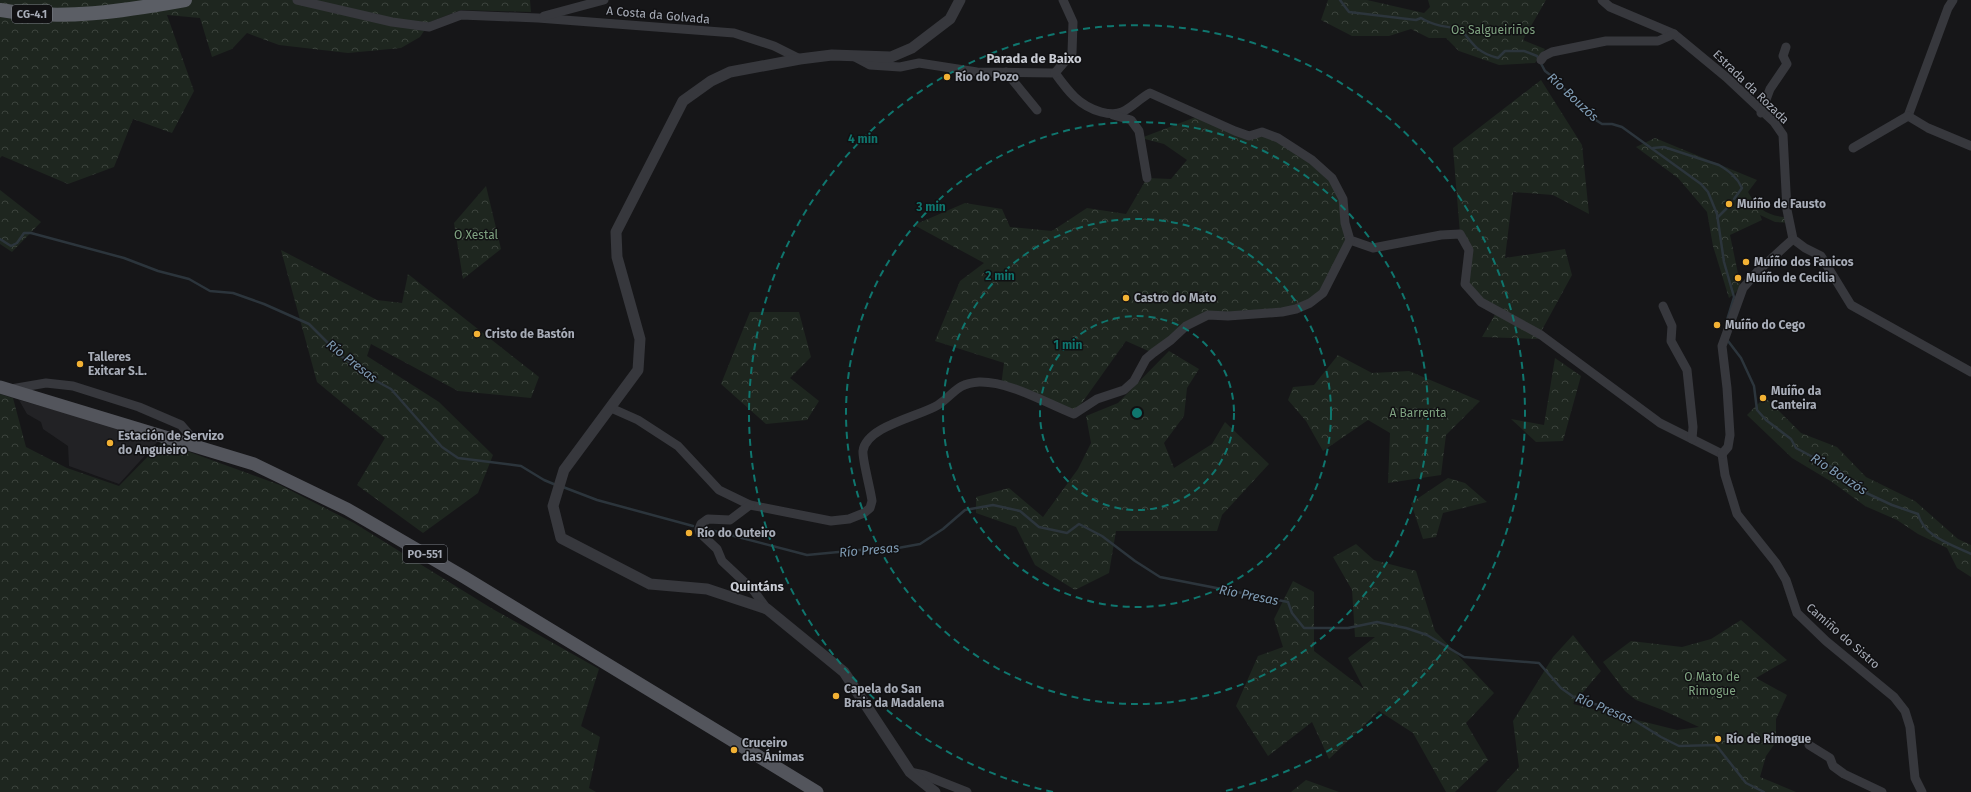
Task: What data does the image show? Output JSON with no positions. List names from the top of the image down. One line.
{"streets":{"highway":["CG-4.1"],"main road":["PO-551"],"street":["A Costa da Golvada","Estrada da Rozada","Camiño do Sistro"]},"districts":["Parada de Baixo","Quintáns"],"water":["Río Bouzós","Río Presas"],"parks":["Os Salgueiriños","O Xestal","A Barrenta","O Mato de Rimogue"],"places":["Río do Pozo","Muíño de Fausto","Muíño dos Fanicos","Muíño de Cecilia","Castro do Mato","Muíño do Cego","Cristo de Bastón","Talleres Exitcar S.L.","Muíño da Canteira","Estación de Servizo do Anguieiro","Río do Outeiro","Capela do San Brais da Madalena","Río de Rimogue","Cruceiro das Ánimas"],"rings":["4 min","3 min","2 min","1 min"]}
